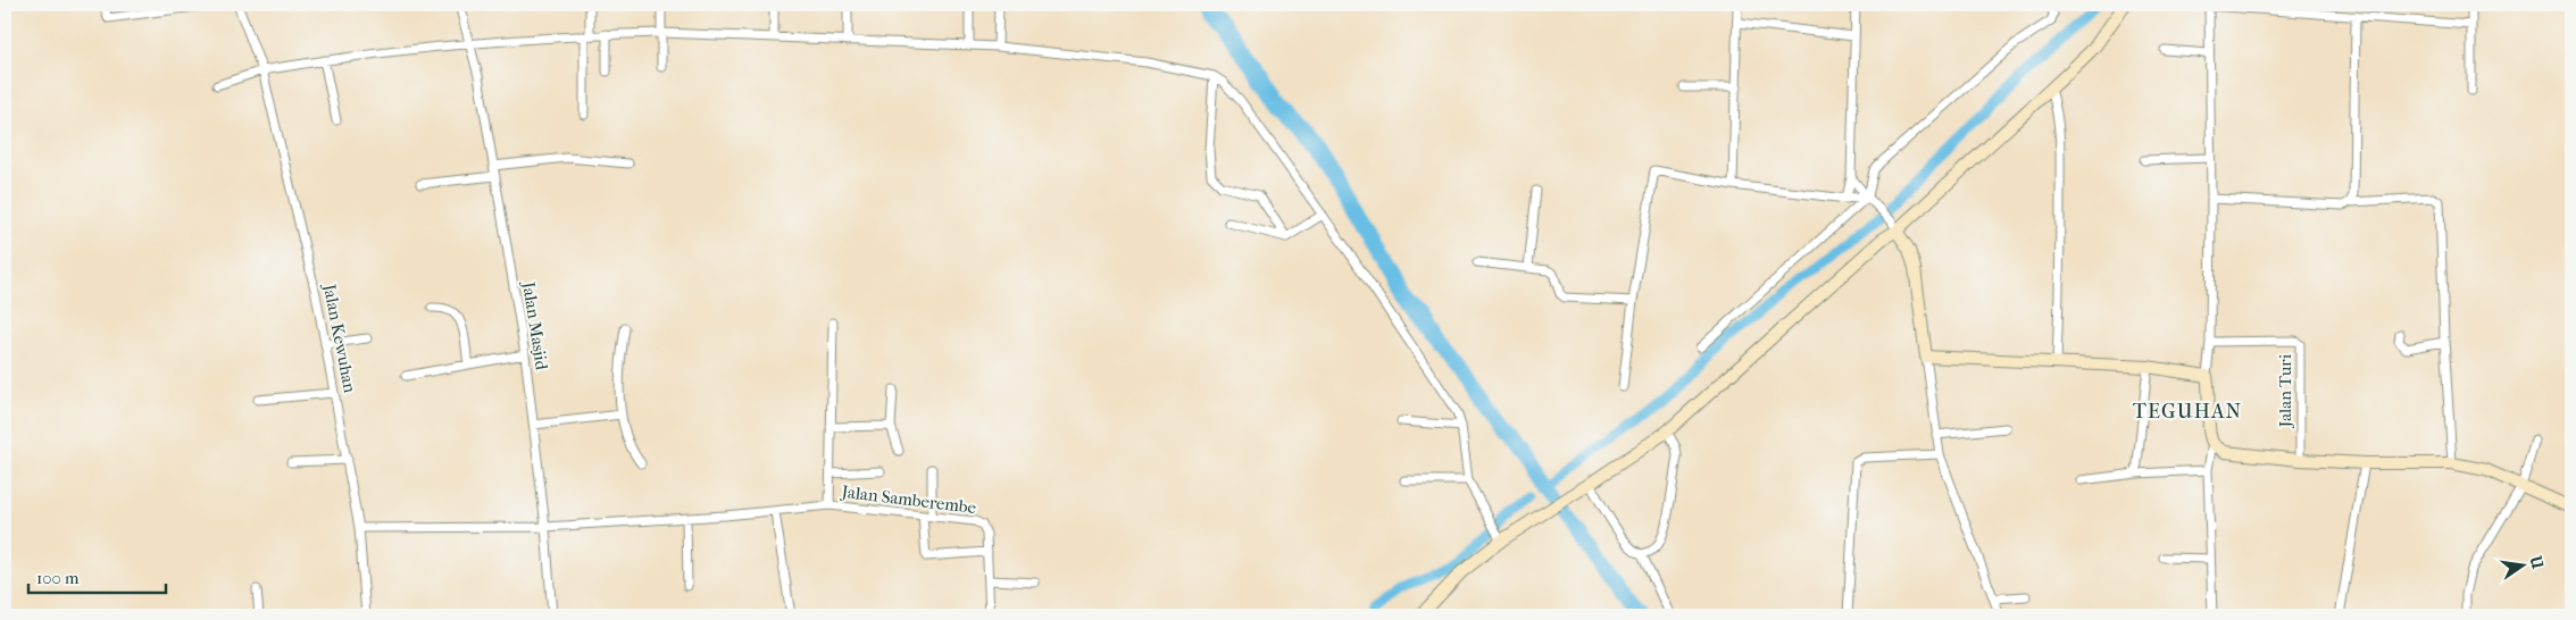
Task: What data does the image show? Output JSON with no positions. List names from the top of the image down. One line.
{"streets":{"street":["Jalan Masjid","Jalan Kewuhan","Jalan Turi","Jalan Samberembe"]},"crossings":[["Jalan Masjid","Jalan Samberembe"],["Jalan Kewuhan","Jalan Samberembe"]],"districts":["TEGUHAN"],"scale_bar":"100 m","north":"right"}
